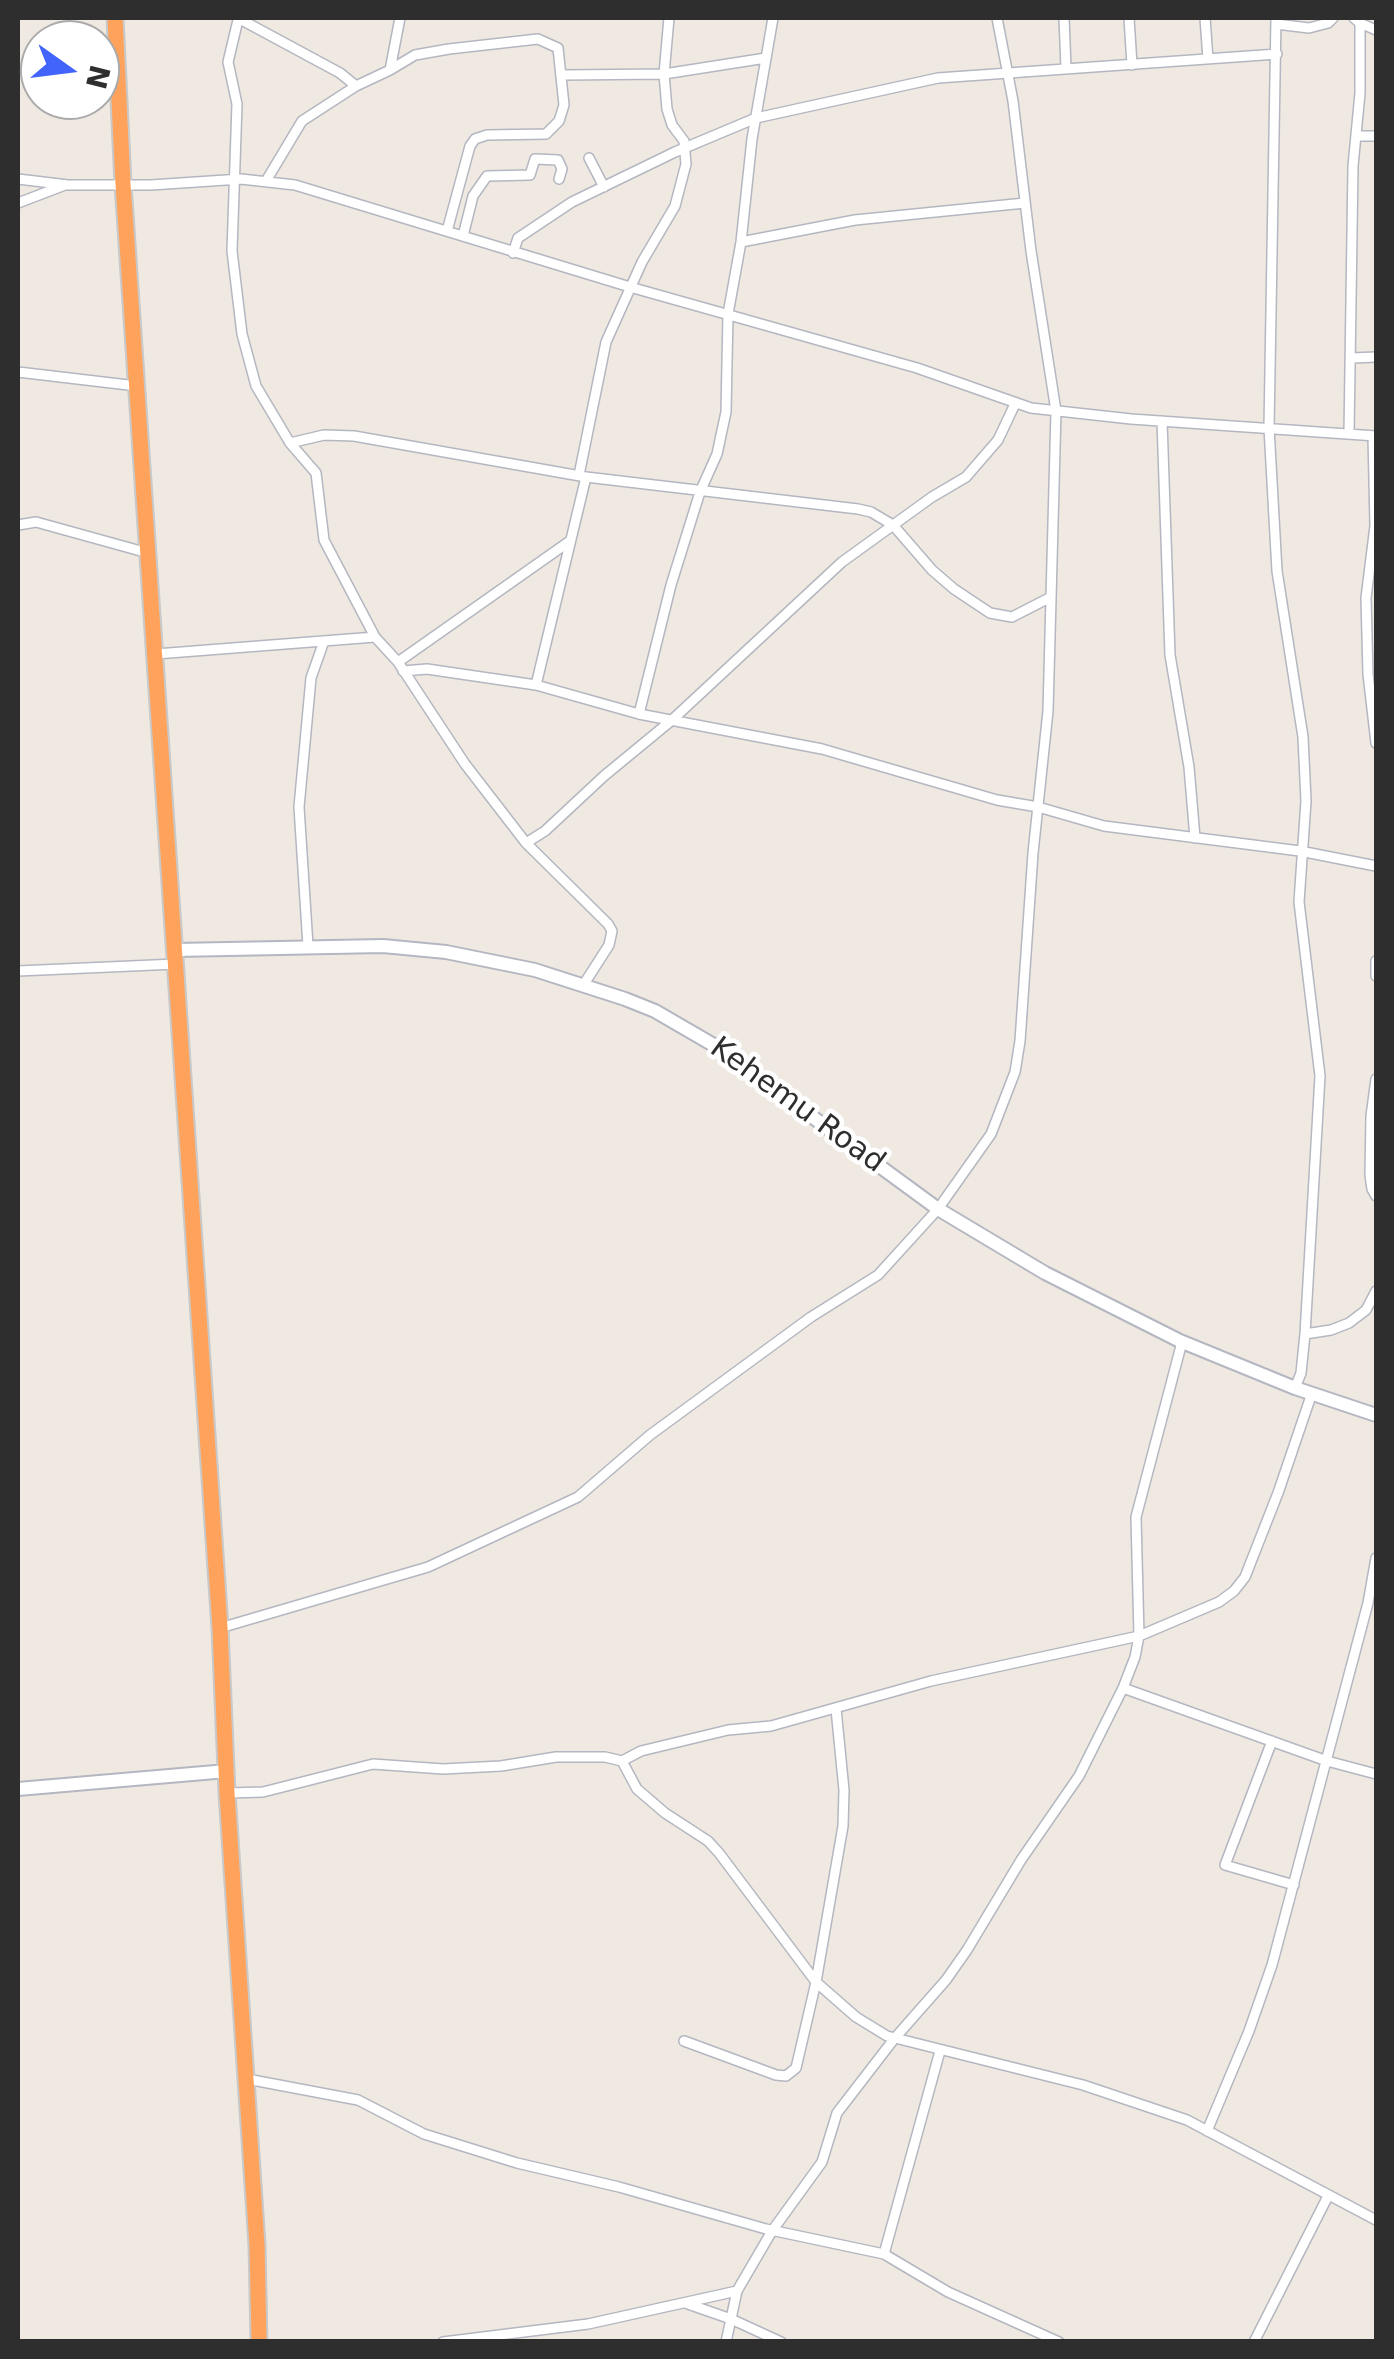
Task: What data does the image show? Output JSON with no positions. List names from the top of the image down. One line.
{"streets":{"street":["Kehemu Road"]},"north":"right"}
